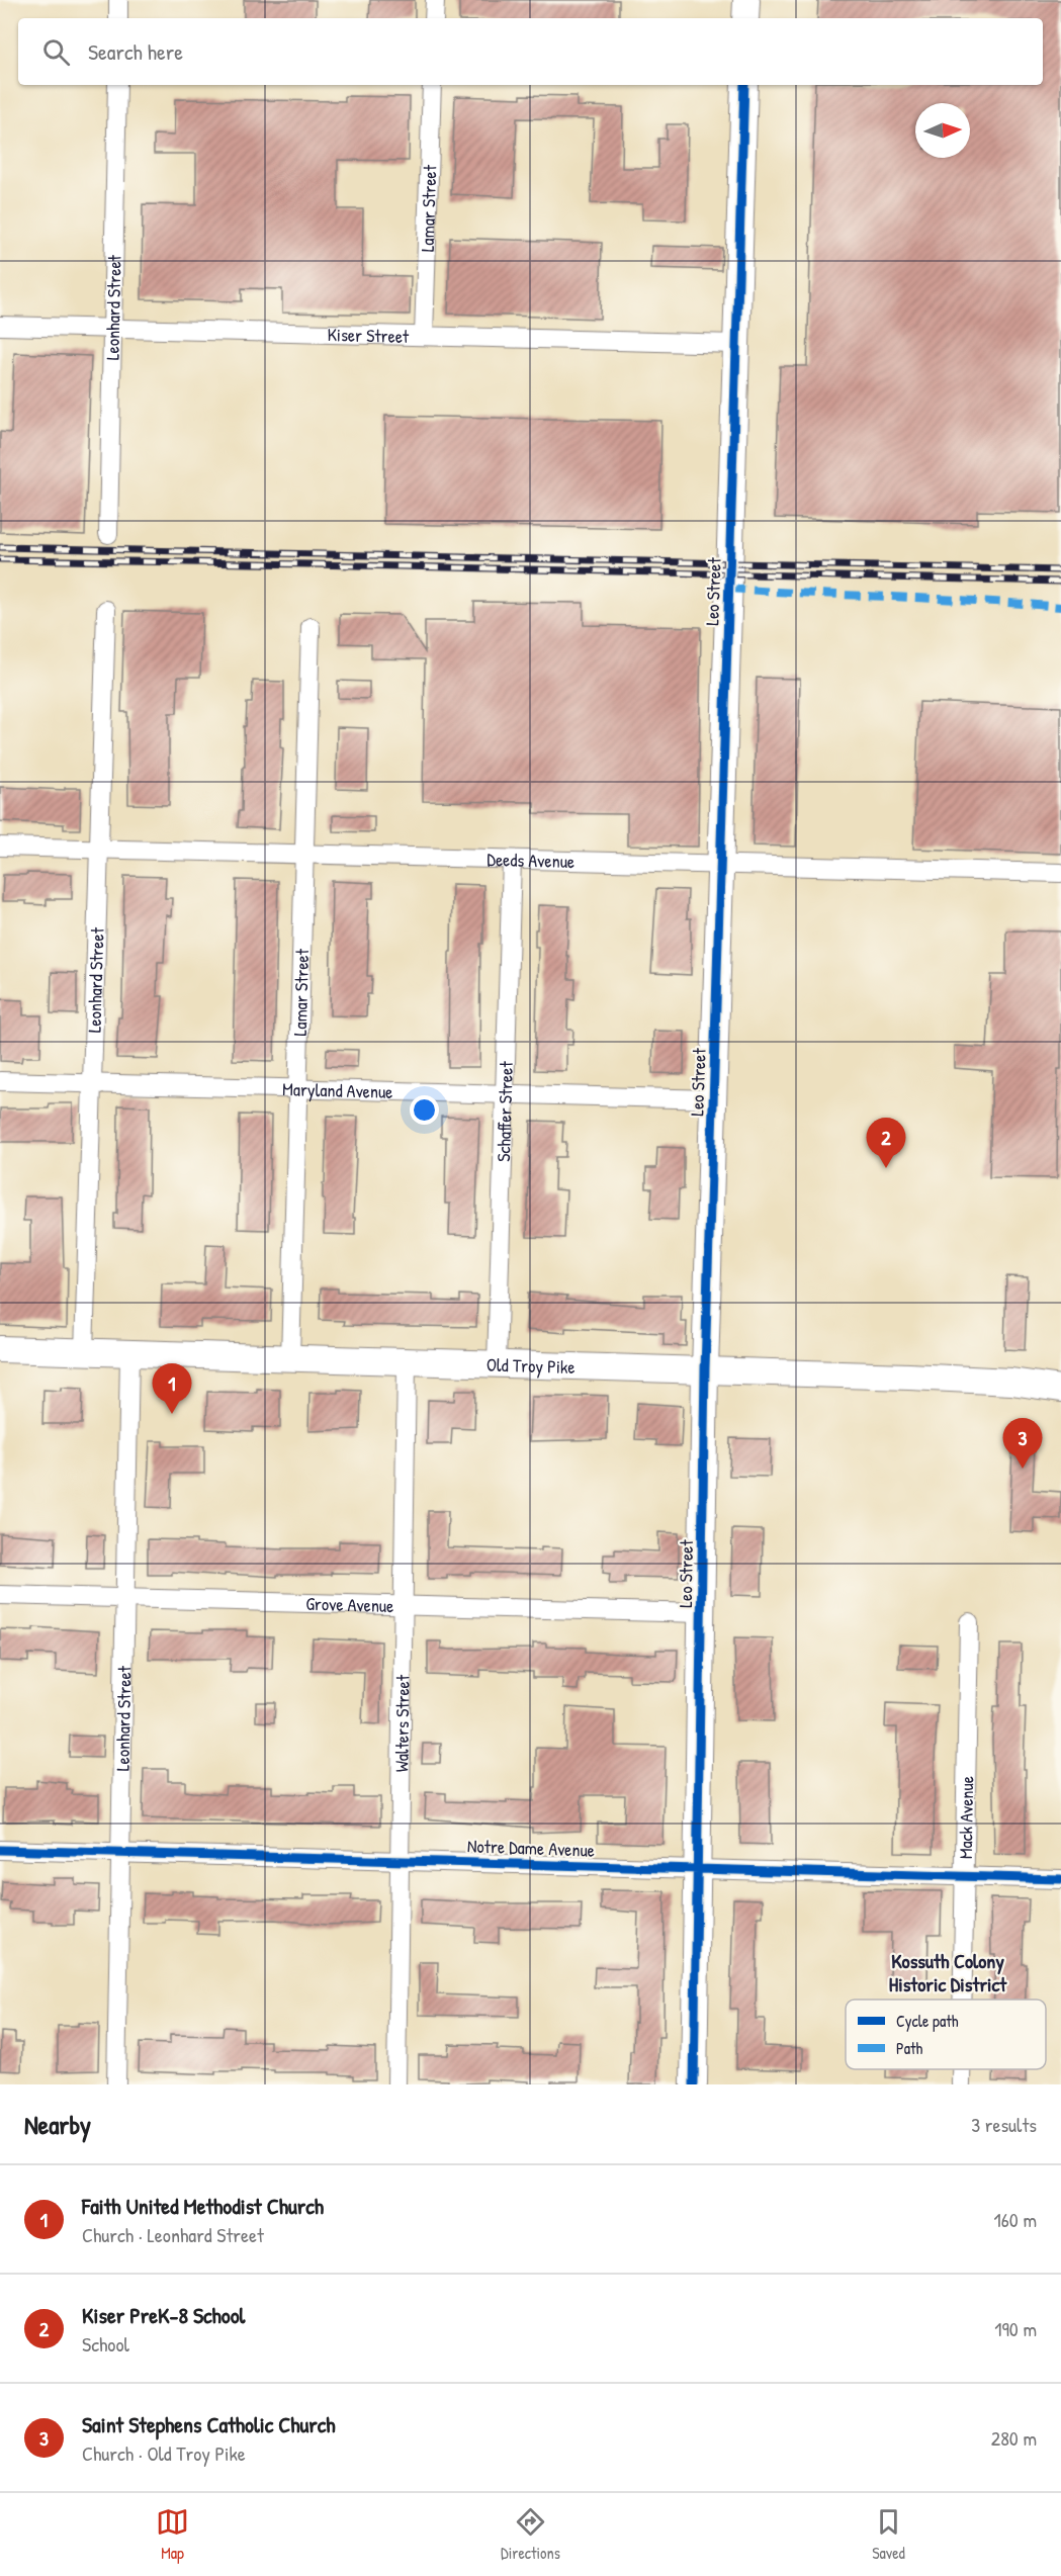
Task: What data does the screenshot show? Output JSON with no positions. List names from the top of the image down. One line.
{"streets":{"street":["Lamar Street","Leonhard Street","Kiser Street","Leo Street","Deeds Avenue","Maryland Avenue","Schaffer Street","Old Troy Pike","Grove Avenue","Walters Street","Mack Avenue","Notre Dame Avenue"]},"crossings":[["Lamar Street","Kiser Street"],["Lamar Street","Deeds Avenue"],["Lamar Street","Maryland Avenue"],["Lamar Street","Old Troy Pike"],["Leonhard Street","Kiser Street"],["Leonhard Street","Deeds Avenue"],["Leonhard Street","Maryland Avenue"],["Leonhard Street","Old Troy Pike"],["Leonhard Street","Grove Avenue"],["Leonhard Street","Notre Dame Avenue"],["Kiser Street","Leo Street"],["Leo Street","Deeds Avenue"],["Leo Street","Maryland Avenue"],["Leo Street","Old Troy Pike"],["Leo Street","Grove Avenue"],["Leo Street","Notre Dame Avenue"],["Deeds Avenue","Schaffer Street"],["Maryland Avenue","Schaffer Street"],["Schaffer Street","Old Troy Pike"],["Old Troy Pike","Walters Street"],["Grove Avenue","Walters Street"],["Walters Street","Notre Dame Avenue"],["Mack Avenue","Notre Dame Avenue"]],"districts":["Kossuth Colony Historic District"],"legend":["Cycle path","Path"],"north":"right","page":{"search":"Search here","pins":["2","1","3"],"heading":["Nearby","3 results"],"list":[{"mark":"1","name":"Faith United Methodist Church","note":"Church · Leonhard Street","value":"160 m"},{"mark":"2","name":"Kiser PreK-8 School","note":"School","value":"190 m"},{"mark":"3","name":"Saint Stephens Catholic Church","note":"Church · Old Troy Pike","value":"280 m"}],"nav":["Map","Directions","Saved"]}}
